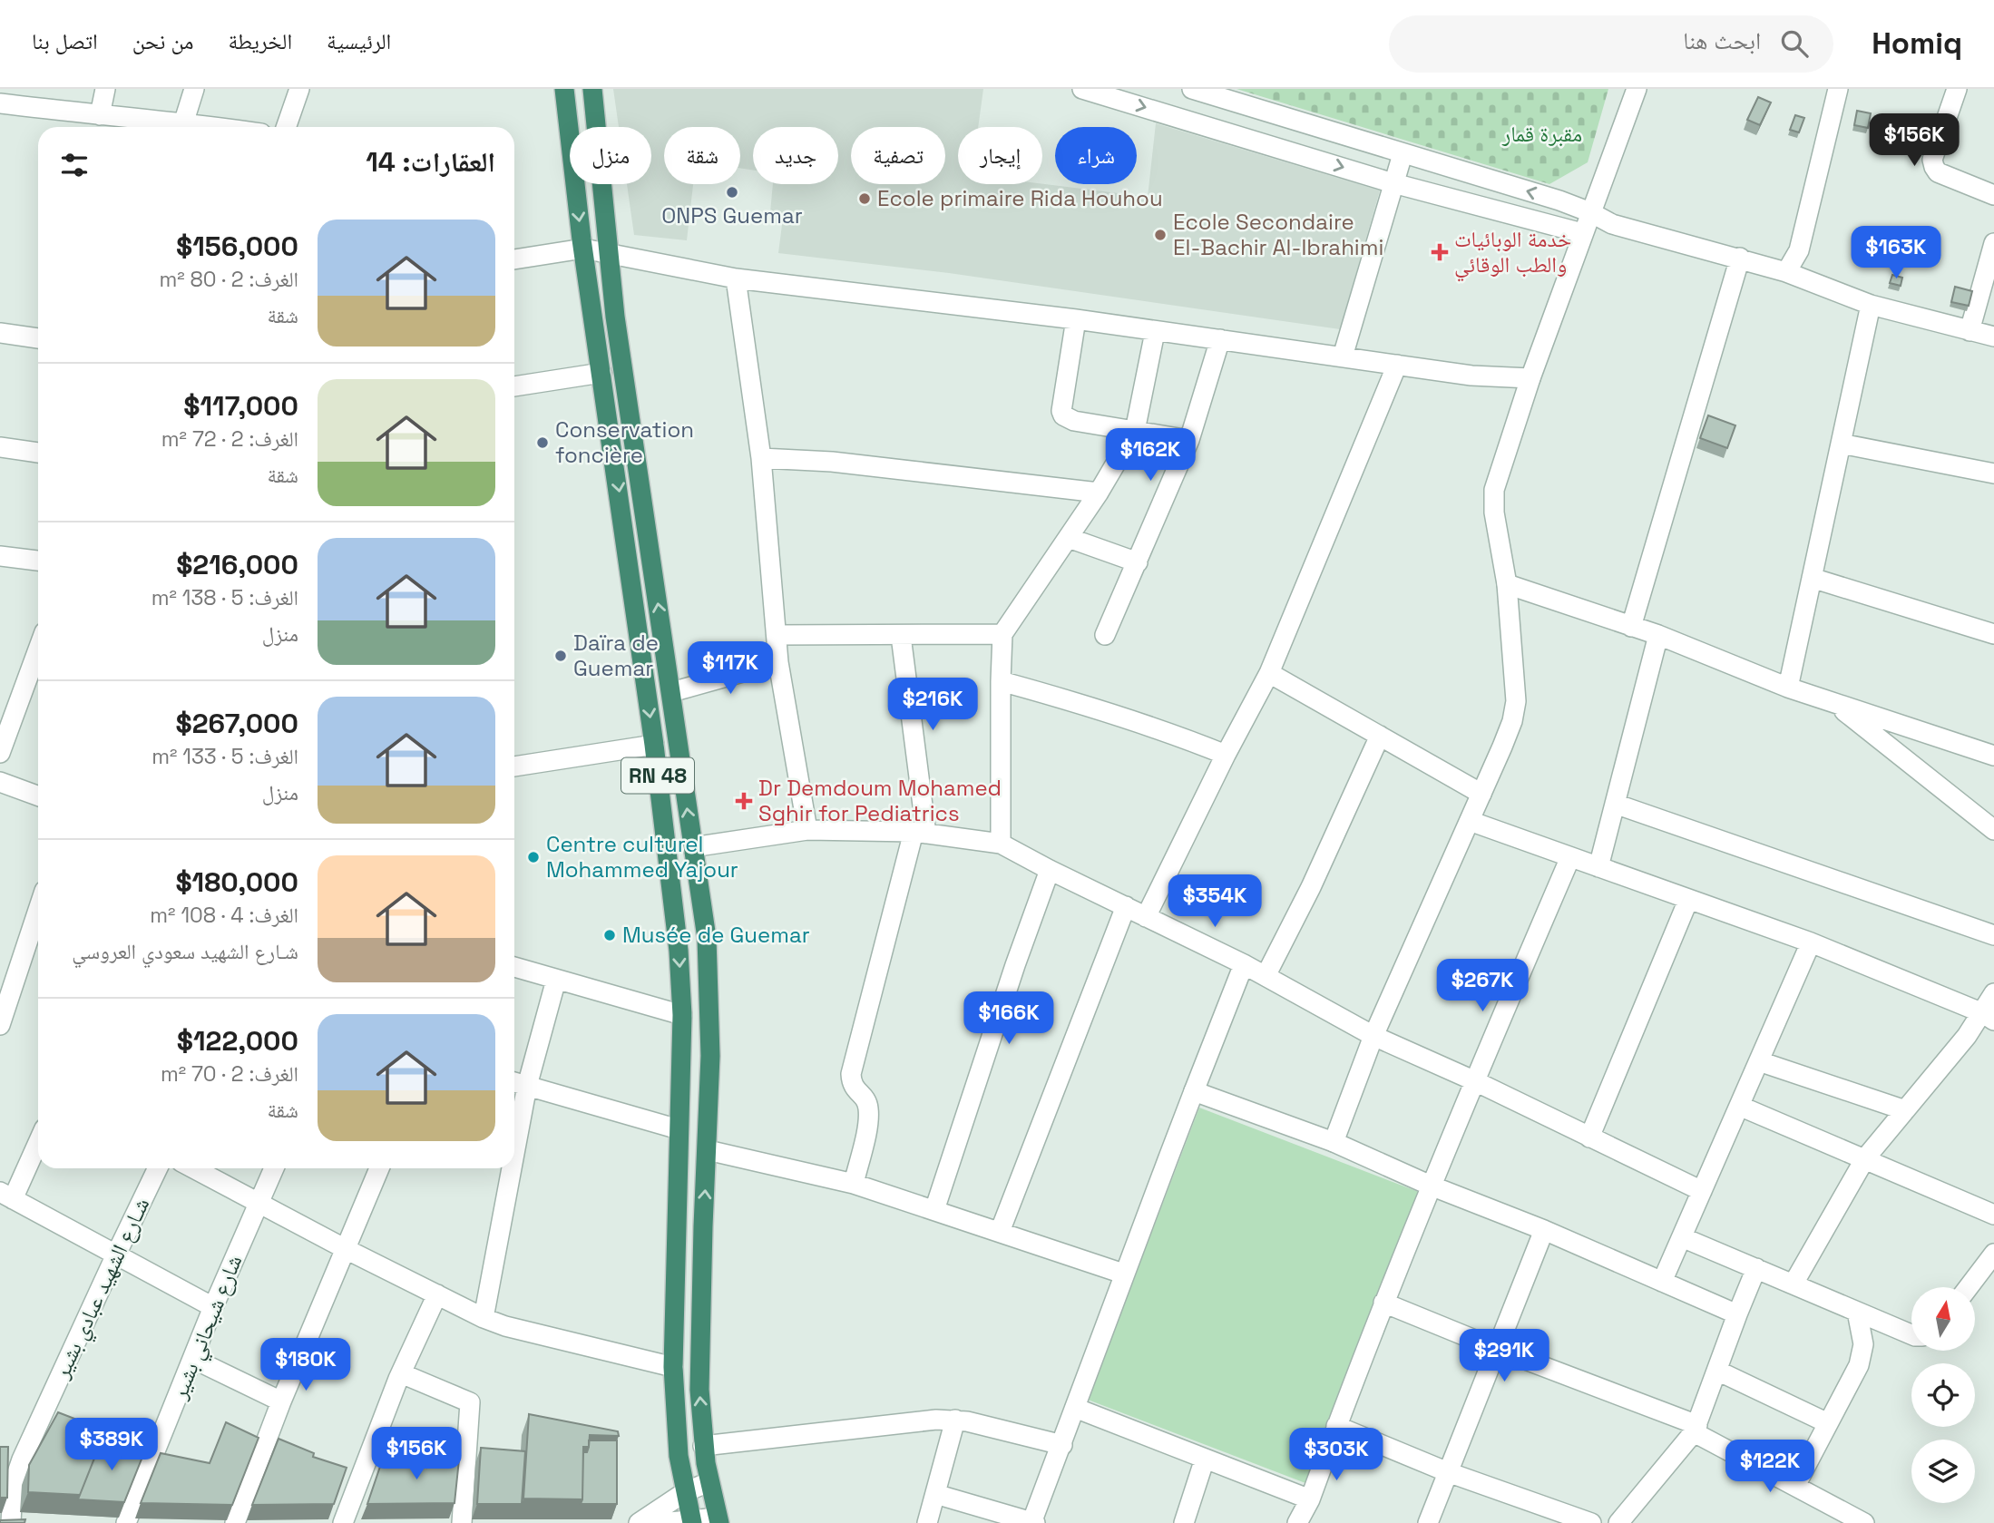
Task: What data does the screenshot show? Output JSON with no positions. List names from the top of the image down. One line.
{"streets":{"highway":["RN 48"],"street":["شـارع الشهيد عبادي بشير","شارع شيحاني بشير"]},"parks":["مقبرة قمار"],"places":{"other":["ONPS Guemar","Ecole primaire Rida Houhou","Ecole Secondaire El-Bachir Al-Ibrahimi","Conservation foncière","Daïra de Guemar","Centre culturel Mohammed Yajour","Musée de Guemar"],"health":["خدمة الوبائيات والطب الوقائي","Dr Demdoum Mohamed Sghir for Pediatrics"]},"north":"top","page":{"header":"Homiq","search":"ابحث هنا","nav":["الرئيسية","الخريطة","من نحن","اتصل بنا"],"price":["$156K","$163K","$162K","$117K","$216K","$354K","$267K","$166K","$291K","$180K","$389K","$156K","$303K","$122K"],"chip":["شراء","إيجار","تصفية","جديد","شقة","منزل"],"heading":"العقارات: 14","list":[{"name":"$156,000","note":"الغرف: 2 · 80 m² · شقة"},{"name":"$117,000","note":"الغرف: 2 · 72 m² · شقة"},{"name":"$216,000","note":"الغرف: 5 · 138 m² · منزل"},{"name":"$267,000","note":"الغرف: 5 · 133 m² · منزل"},{"name":"$180,000","note":"الغرف: 4 · 108 m² · شـارع الشهيد سعودي العروسي"},{"name":"$122,000","note":"الغرف: 2 · 70 m² · شقة"}]}}
